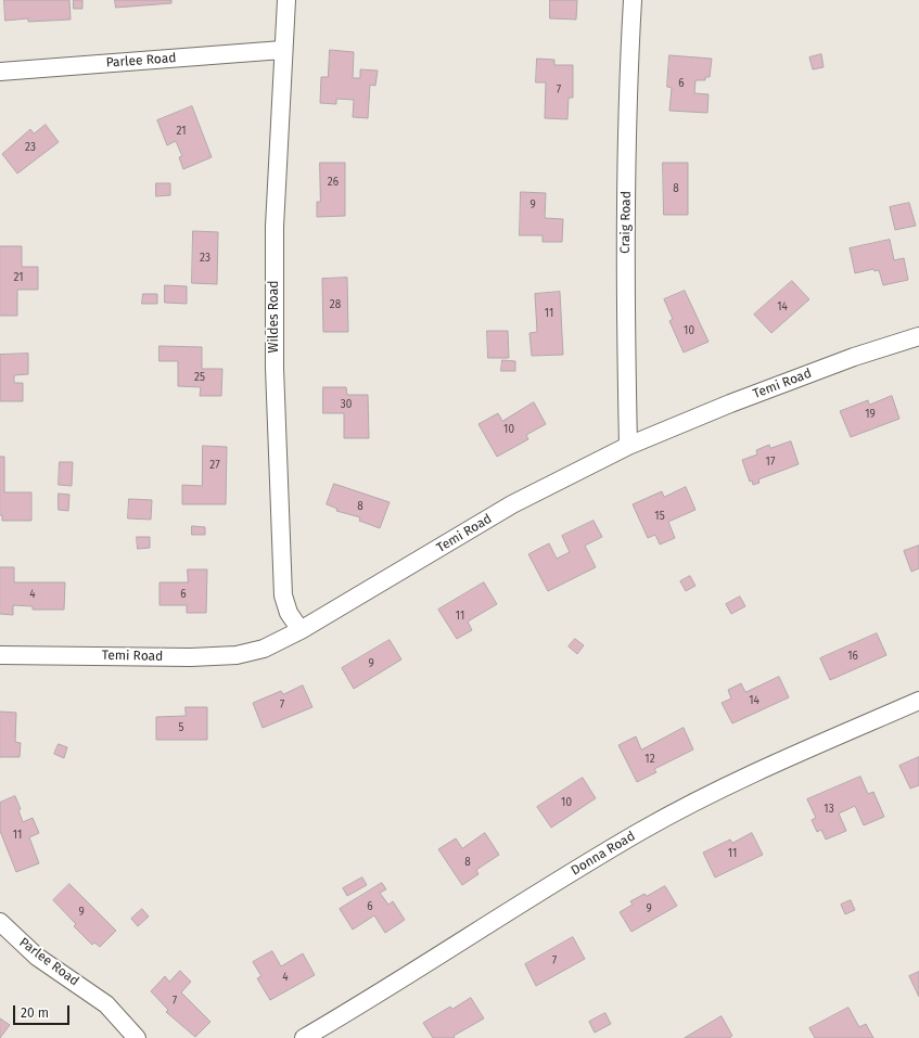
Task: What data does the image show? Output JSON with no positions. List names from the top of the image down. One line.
{"streets":{"street":["Parlee Road","Craig Road","Wildes Road","Temi Road","Donna Road"]},"crossings":[["Parlee Road","Wildes Road"],["Craig Road","Temi Road"],["Wildes Road","Temi Road"]],"house_numbers":["6","7","21","23","26","8","9","23","21","28","14","11","10","25","30","19","10","17","27","8","15","4","6","11","16","9","14","7","5","12","10","13","11","11","8","6","9","9","7","4","7"],"scale_bar":"20 m"}
